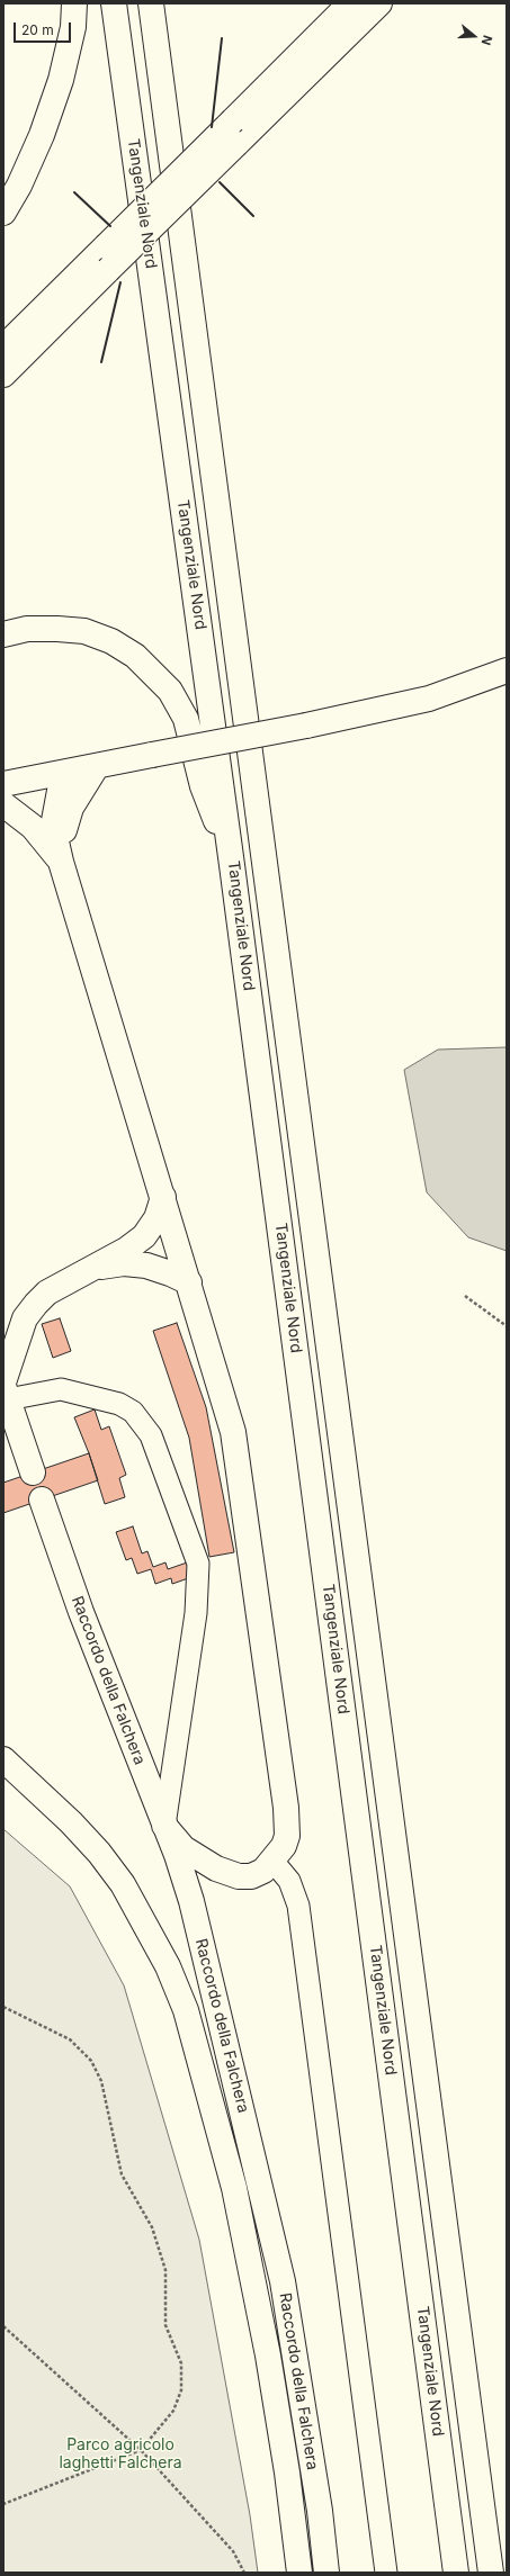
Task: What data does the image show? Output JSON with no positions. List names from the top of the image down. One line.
{"streets":{"highway":["Tangenziale Nord","Raccordo della Falchera"]},"parks":["Parco agricolo laghetti Falchera"],"scale_bar":"20 m","north":"right"}
